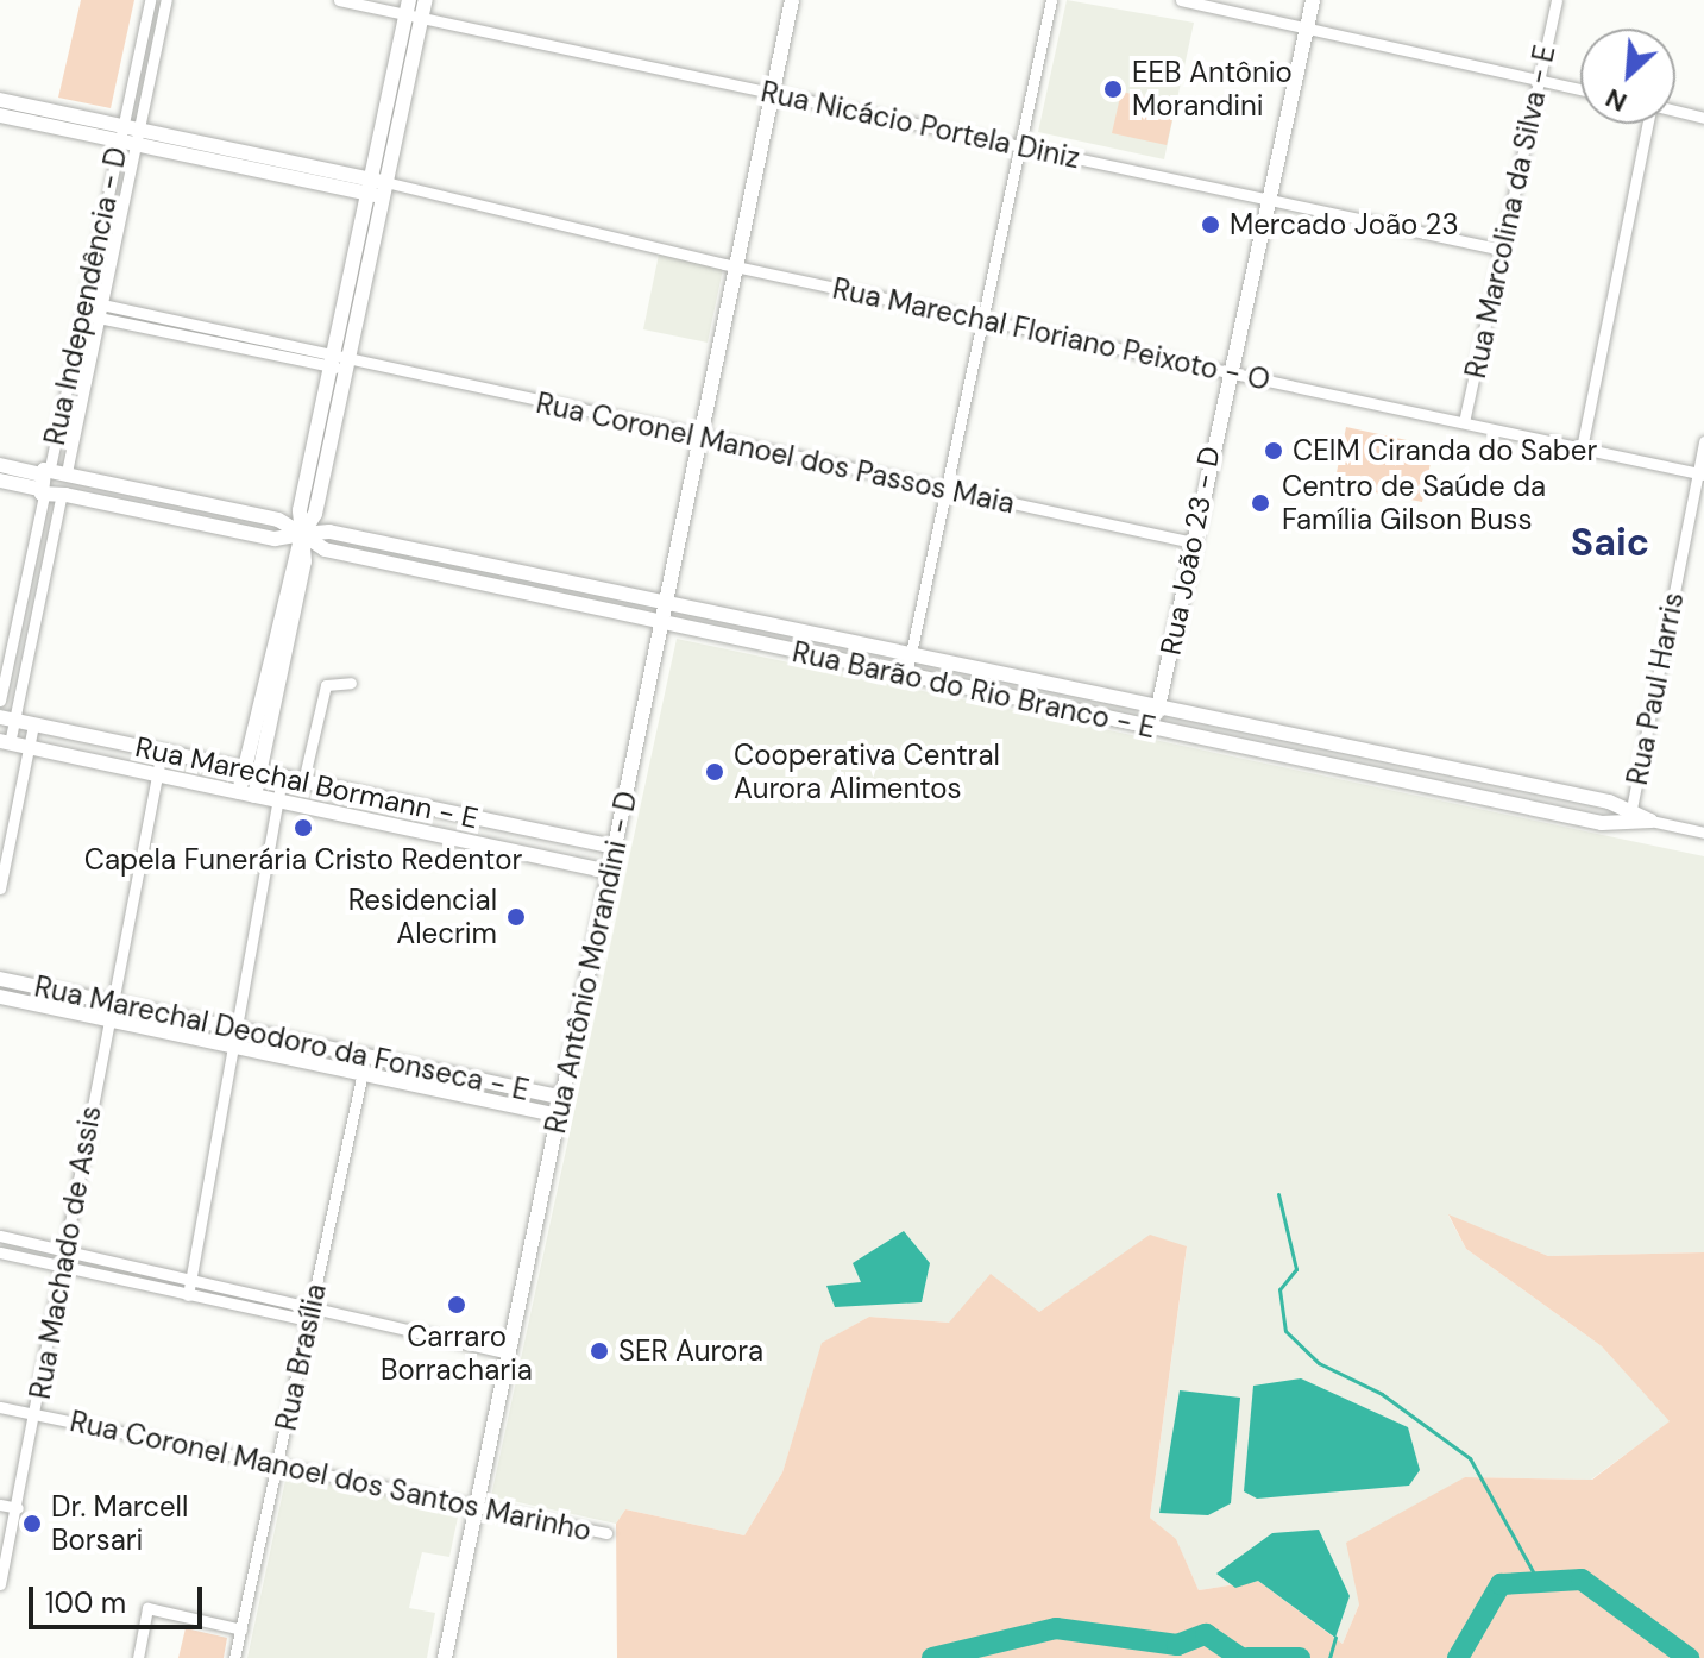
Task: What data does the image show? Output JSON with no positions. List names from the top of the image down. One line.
{"streets":{"street":["Rua Nicácio Portela Diniz","Rua Marcolina da Silva - E","Rua Independência - D","Rua Marechal Floriano Peixoto - O","Rua Coronel Manoel dos Passos Maia","Rua João 23 - D","Rua Paul Harris","Rua Barão do Rio Branco - E","Rua Marechal Bormann - E","Rua Antônio Morandini - D","Rua Marechal Deodoro da Fonseca - E","Rua Machado de Assis","Rua Brasília","Rua Coronel Manoel dos Santos Marinho"]},"crossings":[["Rua Nicácio Portela Diniz","Rua Marcolina da Silva - E"],["Rua Nicácio Portela Diniz","Rua João 23 - D"],["Rua Nicácio Portela Diniz","Rua Antônio Morandini - D"],["Rua Marcolina da Silva - E","Rua Marechal Floriano Peixoto - O"],["Rua Independência - D","Rua Marechal Floriano Peixoto - O"],["Rua Independência - D","Rua Coronel Manoel dos Passos Maia"],["Rua Independência - D","Rua Barão do Rio Branco - E"],["Rua Marechal Floriano Peixoto - O","Rua João 23 - D"],["Rua Marechal Floriano Peixoto - O","Rua Paul Harris"],["Rua Marechal Floriano Peixoto - O","Rua Antônio Morandini - D"],["Rua Coronel Manoel dos Passos Maia","Rua João 23 - D"],["Rua Coronel Manoel dos Passos Maia","Rua Antônio Morandini - D"],["Rua João 23 - D","Rua Barão do Rio Branco - E"],["Rua Paul Harris","Rua Barão do Rio Branco - E"],["Rua Barão do Rio Branco - E","Rua Antônio Morandini - D"],["Rua Marechal Bormann - E","Rua Antônio Morandini - D"],["Rua Marechal Bormann - E","Rua Machado de Assis"],["Rua Antônio Morandini - D","Rua Marechal Deodoro da Fonseca - E"],["Rua Antônio Morandini - D","Rua Coronel Manoel dos Santos Marinho"],["Rua Marechal Deodoro da Fonseca - E","Rua Machado de Assis"],["Rua Marechal Deodoro da Fonseca - E","Rua Brasília"],["Rua Machado de Assis","Rua Coronel Manoel dos Santos Marinho"],["Rua Brasília","Rua Coronel Manoel dos Santos Marinho"]],"districts":["Saic"],"places":["EEB Antônio Morandini","Mercado João 23","CEIM Ciranda do Saber","Centro de Saúde da Família Gilson Buss","Cooperativa Central Aurora Alimentos","Capela Funerária Cristo Redentor","Residencial Alecrim","Carraro Borracharia","SER Aurora","Dr. Marcell Borsari"],"scale_bar":"100 m","north":"bottom left"}
